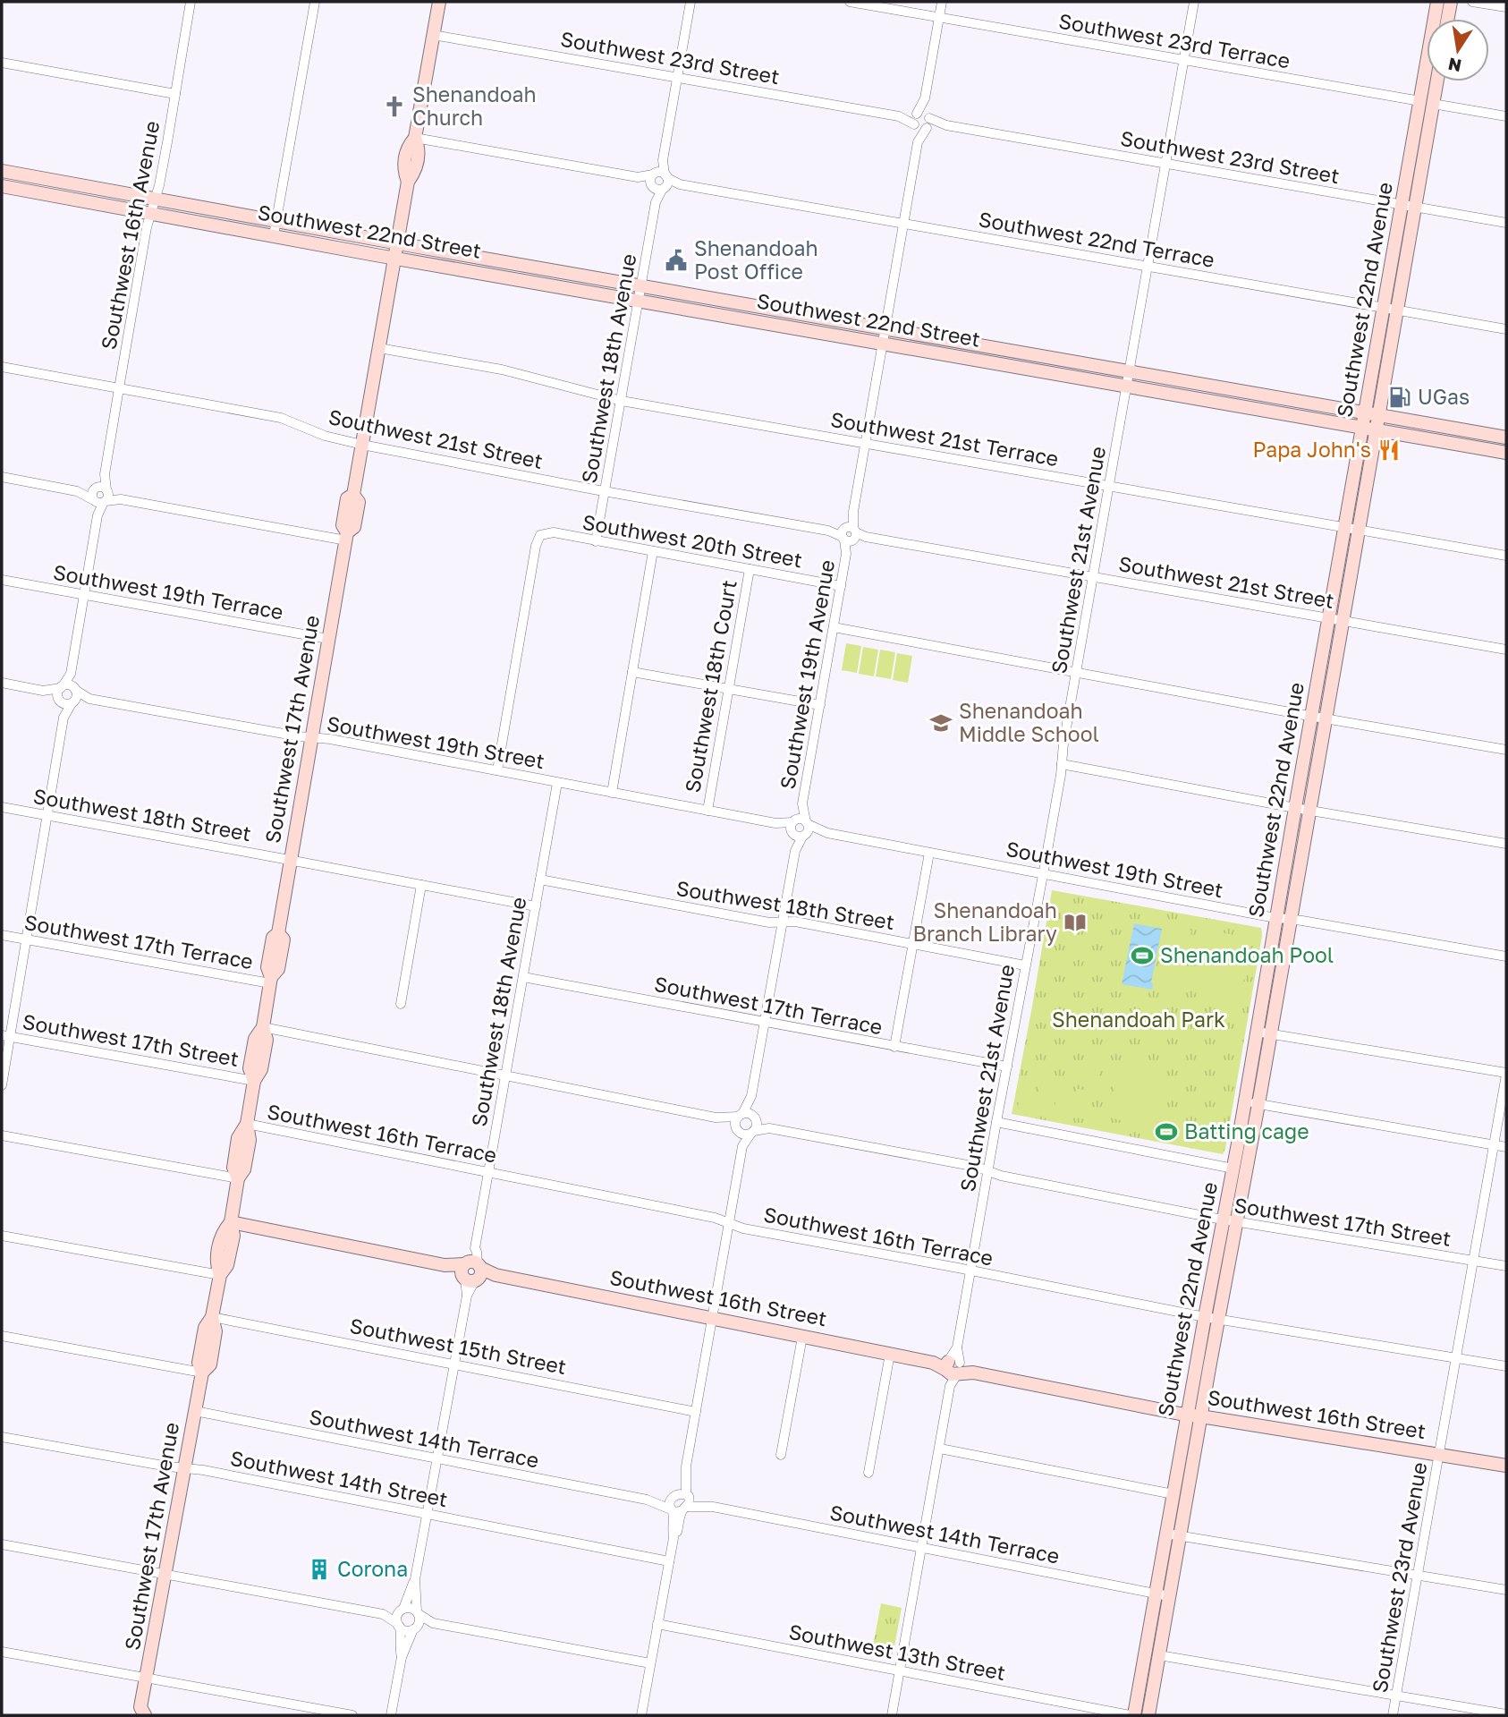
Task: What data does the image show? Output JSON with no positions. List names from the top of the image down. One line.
{"streets":{"main road":["Southwest 22nd Street","Southwest 22nd Avenue","Southwest 17th Avenue","Southwest 16th Street"],"street":["Southwest 23rd Terrace","Southwest 23rd Street","Southwest 16th Avenue","Southwest 22nd Terrace","Southwest 18th Avenue","Southwest 21st Street","Southwest 21st Terrace","Southwest 20th Street","Southwest 21st Avenue","Southwest 19th Terrace","Southwest 19th Avenue","Southwest 18th Court","Southwest 19th Street","Southwest 18th Street","Southwest 17th Terrace","Southwest 17th Street","Southwest 16th Terrace","Southwest 15th Street","Southwest 14th Terrace","Southwest 14th Street","Southwest 23rd Avenue","Southwest 13th Street"]},"crossings":[["Southwest 23rd Terrace","Southwest 22nd Avenue"],["Southwest 23rd Terrace","Southwest 21st Avenue"],["Southwest 23rd Street","Southwest 22nd Avenue"],["Southwest 23rd Street","Southwest 18th Avenue"],["Southwest 23rd Street","Southwest 21st Avenue"],["Southwest 23rd Street","Southwest 19th Avenue"],["Southwest 23rd Street","Southwest 17th Avenue"],["Southwest 22nd Street","Southwest 16th Avenue"],["Southwest 22nd Street","Southwest 22nd Avenue"],["Southwest 22nd Street","Southwest 18th Avenue"],["Southwest 22nd Street","Southwest 21st Avenue"],["Southwest 22nd Street","Southwest 19th Avenue"],["Southwest 22nd Street","Southwest 17th Avenue"],["Southwest 16th Avenue","Southwest 21st Street"],["Southwest 22nd Terrace","Southwest 22nd Avenue"],["Southwest 22nd Terrace","Southwest 18th Avenue"],["Southwest 22nd Terrace","Southwest 21st Avenue"],["Southwest 22nd Terrace","Southwest 19th Avenue"],["Southwest 22nd Terrace","Southwest 17th Avenue"],["Southwest 22nd Avenue","Southwest 21st Street"],["Southwest 22nd Avenue","Southwest 21st Terrace"],["Southwest 22nd Avenue","Southwest 19th Street"],["Southwest 22nd Avenue","Southwest 17th Street"],["Southwest 22nd Avenue","Southwest 16th Terrace"],["Southwest 22nd Avenue","Southwest 16th Street"],["Southwest 22nd Avenue","Southwest 14th Terrace"],["Southwest 18th Avenue","Southwest 21st Street"],["Southwest 18th Avenue","Southwest 21st Terrace"],["Southwest 18th Avenue","Southwest 20th Street"],["Southwest 18th Avenue","Southwest 19th Street"],["Southwest 18th Avenue","Southwest 18th Street"],["Southwest 18th Avenue","Southwest 17th Terrace"],["Southwest 18th Avenue","Southwest 17th Street"],["Southwest 18th Avenue","Southwest 16th Terrace"],["Southwest 18th Avenue","Southwest 16th Street"],["Southwest 21st Street","Southwest 21st Avenue"],["Southwest 21st Street","Southwest 19th Avenue"],["Southwest 21st Street","Southwest 17th Avenue"],["Southwest 21st Terrace","Southwest 21st Avenue"],["Southwest 21st Terrace","Southwest 19th Avenue"],["Southwest 21st Terrace","Southwest 17th Avenue"],["Southwest 20th Street","Southwest 19th Avenue"],["Southwest 20th Street","Southwest 18th Court"],["Southwest 20th Street","Southwest 19th Street"],["Southwest 21st Avenue","Southwest 19th Street"],["Southwest 21st Avenue","Southwest 18th Street"],["Southwest 21st Avenue","Southwest 17th Terrace"],["Southwest 21st Avenue","Southwest 17th Street"],["Southwest 21st Avenue","Southwest 16th Terrace"],["Southwest 21st Avenue","Southwest 16th Street"],["Southwest 21st Avenue","Southwest 14th Terrace"],["Southwest 21st Avenue","Southwest 13th Street"],["Southwest 19th Terrace","Southwest 17th Avenue"],["Southwest 19th Avenue","Southwest 19th Street"],["Southwest 19th Avenue","Southwest 18th Street"],["Southwest 19th Avenue","Southwest 17th Terrace"],["Southwest 19th Avenue","Southwest 17th Street"],["Southwest 18th Court","Southwest 19th Street"],["Southwest 17th Avenue","Southwest 19th Street"],["Southwest 17th Avenue","Southwest 18th Street"],["Southwest 17th Avenue","Southwest 17th Terrace"],["Southwest 17th Avenue","Southwest 17th Street"],["Southwest 17th Avenue","Southwest 16th Terrace"],["Southwest 17th Avenue","Southwest 16th Street"],["Southwest 17th Avenue","Southwest 15th Street"],["Southwest 17th Avenue","Southwest 14th Terrace"],["Southwest 17th Avenue","Southwest 14th Street"],["Southwest 17th Street","Southwest 23rd Avenue"],["Southwest 16th Terrace","Southwest 23rd Avenue"],["Southwest 16th Street","Southwest 23rd Avenue"]],"parks":["Shenandoah Park"],"places":{"church":["Shenandoah Church"],"public building":["Shenandoah Post Office"],"fuel station":["UGas"],"restaurant":["Papa John's"],"school or university":["Shenandoah Middle School"],"library":["Shenandoah Branch Library"],"sports":["Shenandoah Pool","Batting cage"],"building":["Corona"]},"north":"bottom"}
